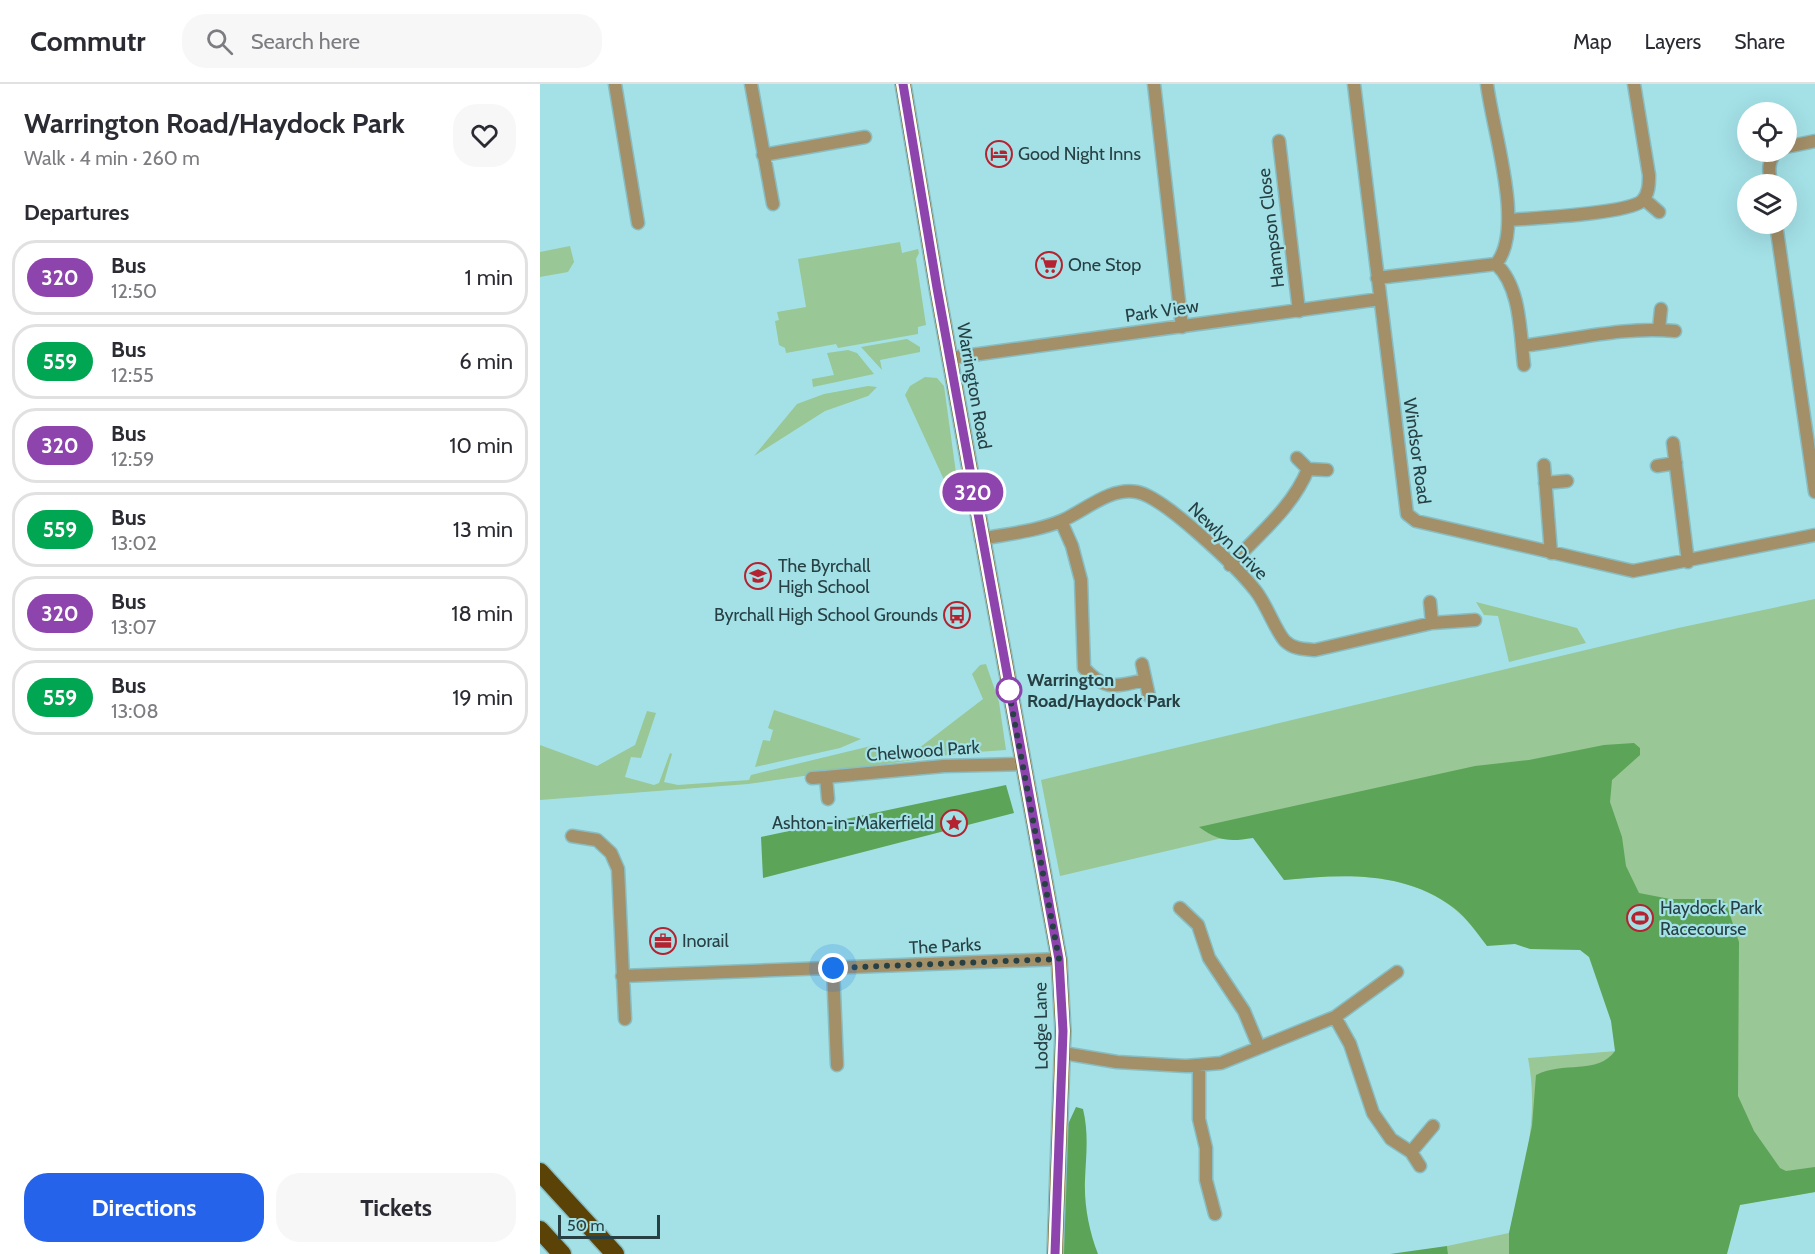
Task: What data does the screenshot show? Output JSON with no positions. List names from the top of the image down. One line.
{"streets":{"main road":["Warrington Road","Lodge Lane"],"street":["Hampson Close","Park View","Windsor Road","Newlyn Drive","Chelwood Park","The Parks"]},"crossings":[["Hampson Close","Park View"],["Park View","Warrington Road"],["Park View","Windsor Road"],["Warrington Road","Newlyn Drive"],["Warrington Road","Chelwood Park"],["Warrington Road","Lodge Lane"],["Chelwood Park","Lodge Lane"],["The Parks","Lodge Lane"]],"places":{"hotel":["Good Night Inns"],"supermarket":["One Stop"],"school or university":["The Byrchall High School"],"bus stop":["Byrchall High School Grounds"],"other":["Warrington Road/Haydock Park"],"place":["Ashton-in-Makerfield"],"sports":["Haydock Park Racecourse"],"office":["Inorail"]},"lines":["bus line 320"],"scale_bar":"50 m","page":{"header":"Commutr","search":"Search here","nav":["Map","Layers","Share"],"heading":[["Warrington Road/Haydock Park","Walk · 4 min · 260 m"],"Departures"],"on_map":"320","list":[{"mark":"320","name":"Bus","note":"12:50","value":"1 min"},{"mark":"559","name":"Bus","note":"12:55","value":"6 min"},{"mark":"320","name":"Bus","note":"12:59","value":"10 min"},{"mark":"559","name":"Bus","note":"13:02","value":"13 min"},{"mark":"320","name":"Bus","note":"13:07","value":"18 min"},{"mark":"559","name":"Bus","note":"13:08","value":"19 min"}],"buttons":["Directions","Tickets"],"scale":"50 m"}}
